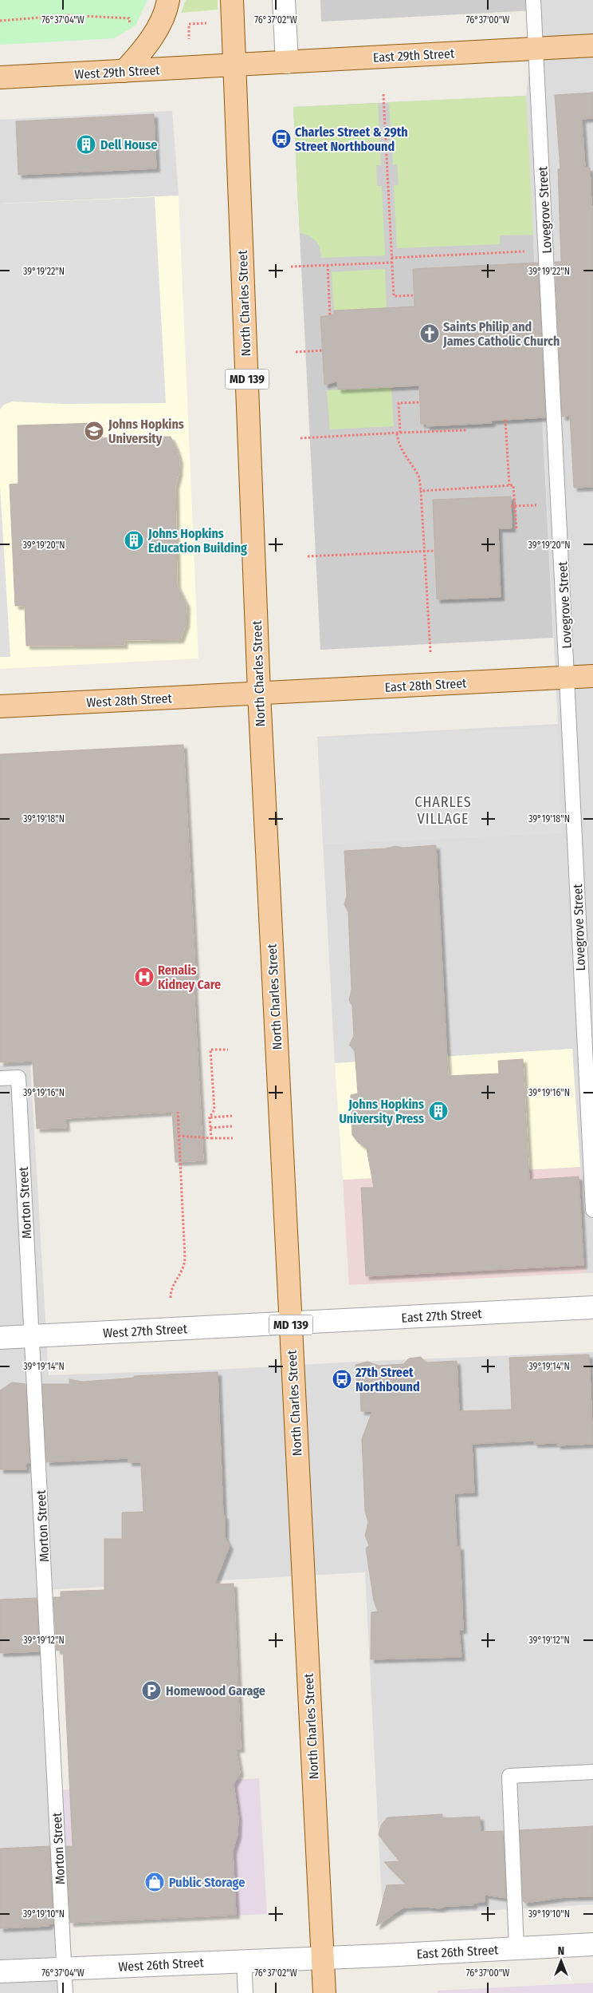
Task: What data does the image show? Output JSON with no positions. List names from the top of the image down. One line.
{"streets":{"main road":["East 29th Street","West 29th Street","North Charles Street","MD 139","East 28th Street","West 28th Street"],"street":["East 27th Street","West 27th Street","East 26th Street","West 26th Street"],"lane":["Lovegrove Street","Morton Street"]},"crossings":[["East 29th Street","West 29th Street"],["East 29th Street","Lovegrove Street"],["East 29th Street","North Charles Street"],["West 29th Street","North Charles Street"],["Lovegrove Street","East 28th Street"],["North Charles Street","East 28th Street"],["North Charles Street","West 28th Street"],["North Charles Street","East 27th Street"],["North Charles Street","West 27th Street"],["North Charles Street","East 26th Street"],["North Charles Street","West 26th Street"],["East 28th Street","West 28th Street"],["Morton Street","West 27th Street"],["Morton Street","West 26th Street"],["East 27th Street","West 27th Street"],["East 26th Street","West 26th Street"]],"districts":["CHARLES VILLAGE"],"places":{"bus stop":["Charles Street & 29th Street Northbound","27th Street Northbound"],"building":["Dell House","Johns Hopkins Education Building","Johns Hopkins University Press"],"church":["Saints Philip and James Catholic Church"],"school or university":["Johns Hopkins University"],"hospital":["Renalis Kidney Care"],"parking":["Homewood Garage"],"shop":["Public Storage"]},"north":"top","coordinates":["76°37'04\"W","76°37'02\"W","76°37'00\"W","39°19'22\"N","39°19'20\"N","39°19'18\"N","39°19'16\"N","39°19'14\"N","39°19'12\"N","39°19'10\"N"]}
